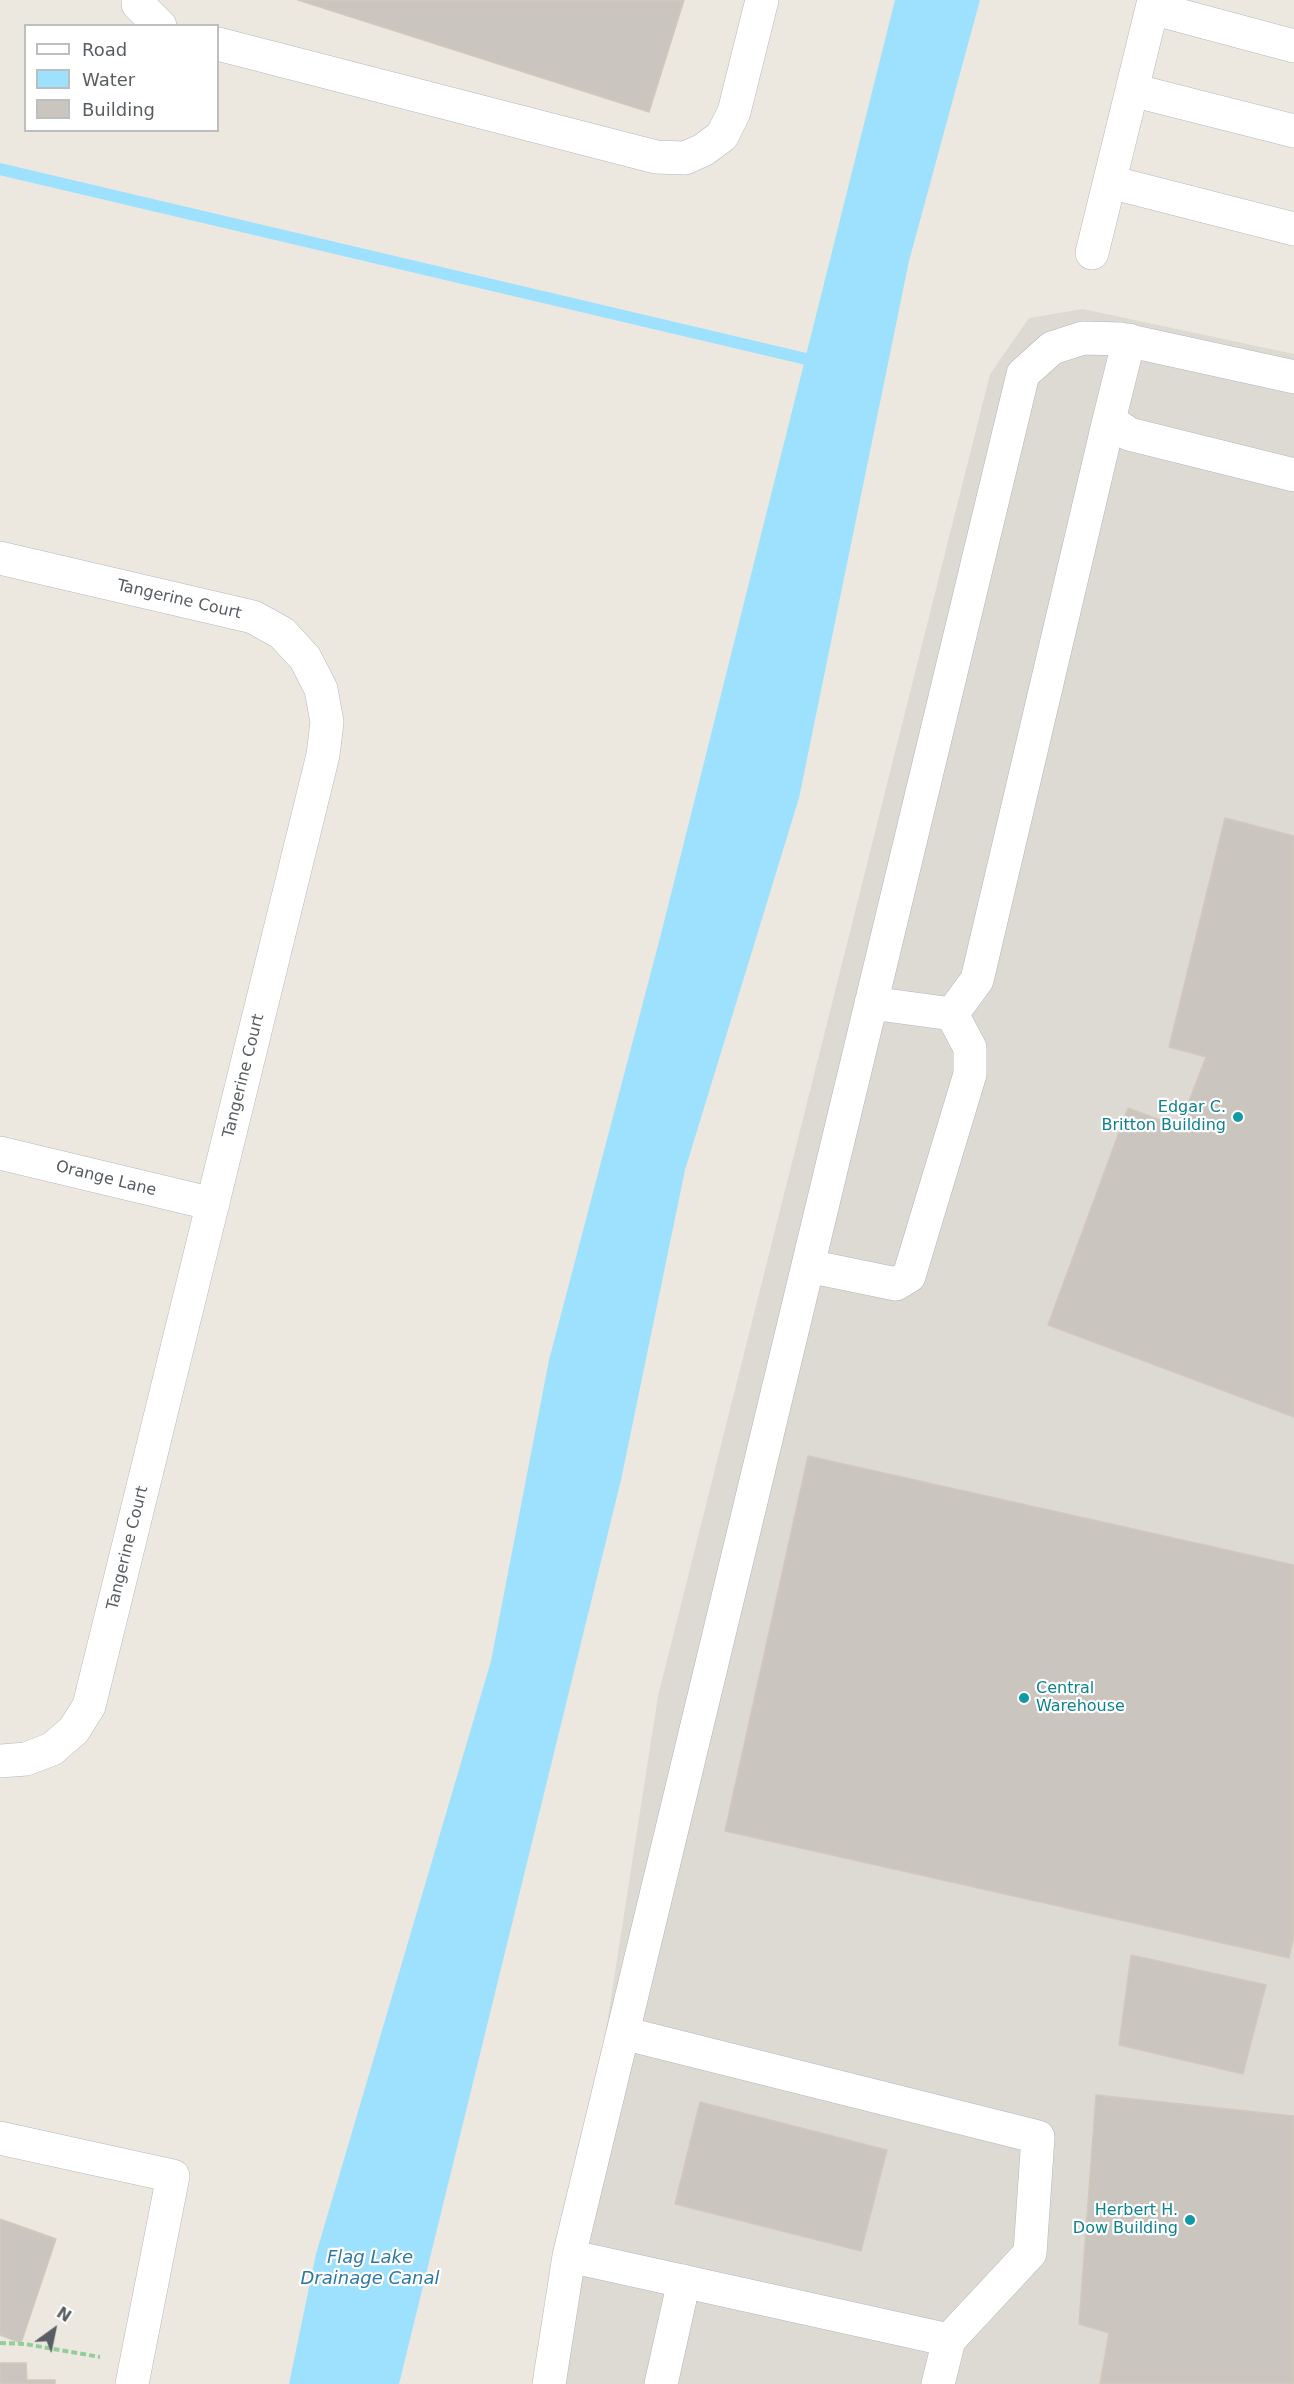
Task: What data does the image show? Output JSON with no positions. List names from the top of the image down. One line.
{"streets":{"street":["Tangerine Court","Orange Lane"]},"crossings":[["Tangerine Court","Orange Lane"]],"water":["Flag Lake Drainage Canal"],"places":["Edgar C. Britton Building","Central Warehouse","Herbert H. Dow Building"],"legend":["Road","Water","Building"],"north":"top right"}
